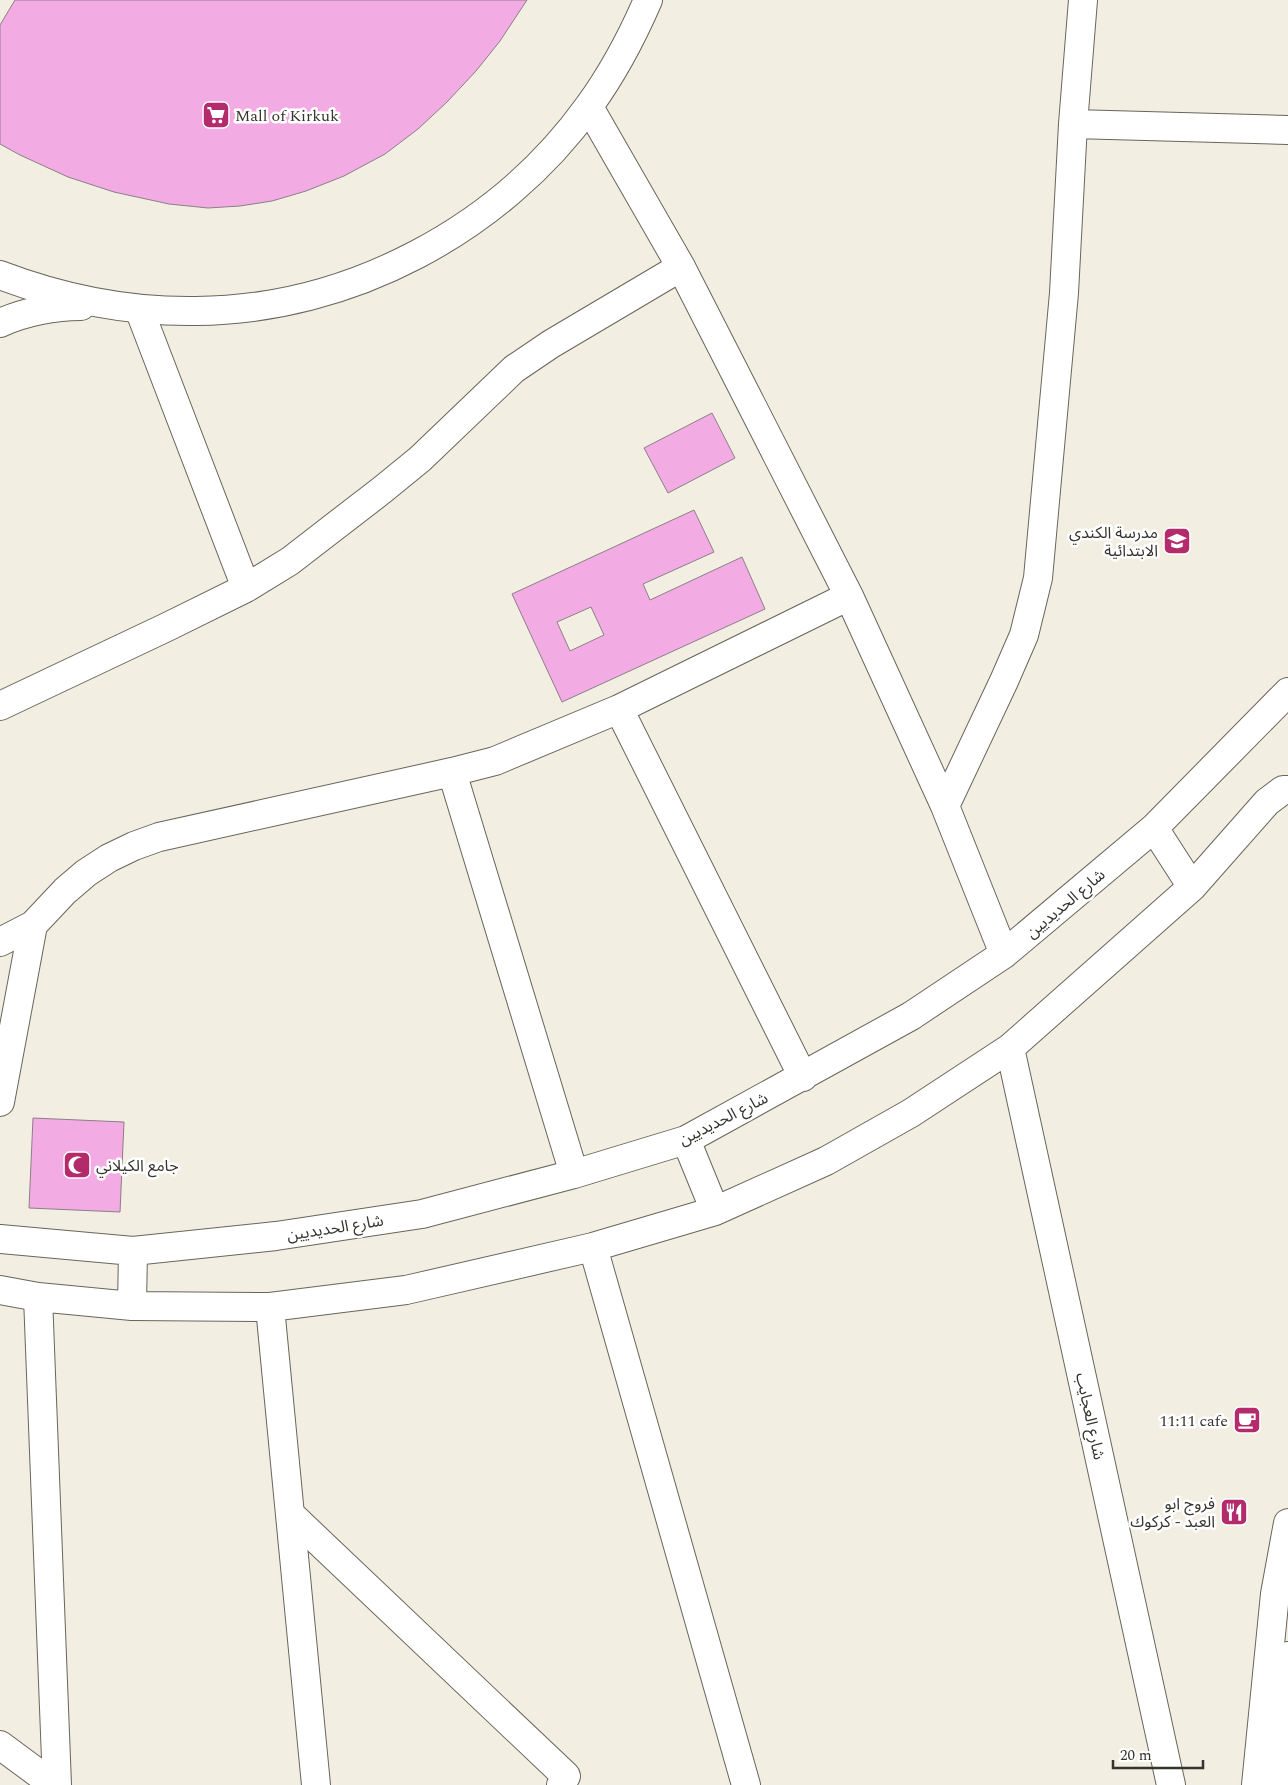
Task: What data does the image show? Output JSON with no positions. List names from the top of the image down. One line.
{"streets":{"street":["شارع الحديديين","شارع العجايب"]},"places":{"supermarket":["Mall of Kirkuk"],"school or university":["مدرسة الكندي الابتدائية"],"mosque":["جامع الكيلاني"],"cafe":["11:11 cafe"],"restaurant":["فروج ابو العبد - كركوك"]},"scale_bar":"20 m"}
